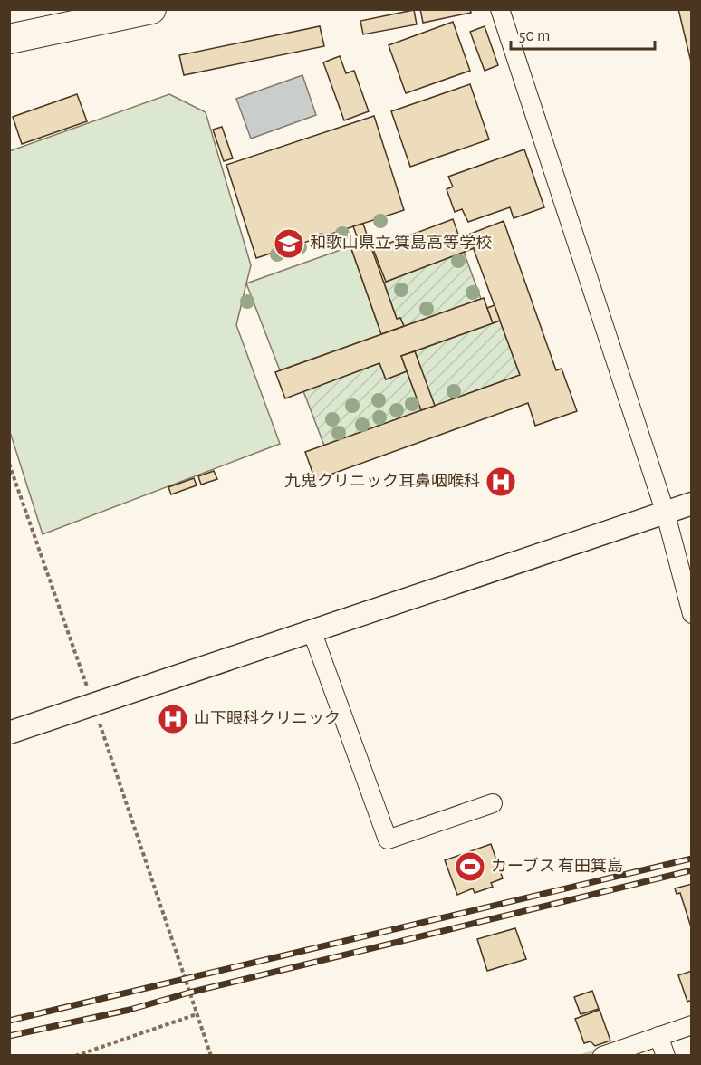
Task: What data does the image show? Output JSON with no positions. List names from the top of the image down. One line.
{"places":{"school or university":["和歌山県立 箕島高等学校"],"hospital":["九鬼クリニック耳鼻咽喉科","山下眼科クリニック"],"sports":["カーブス 有田箕島"]},"scale_bar":"50 m"}
